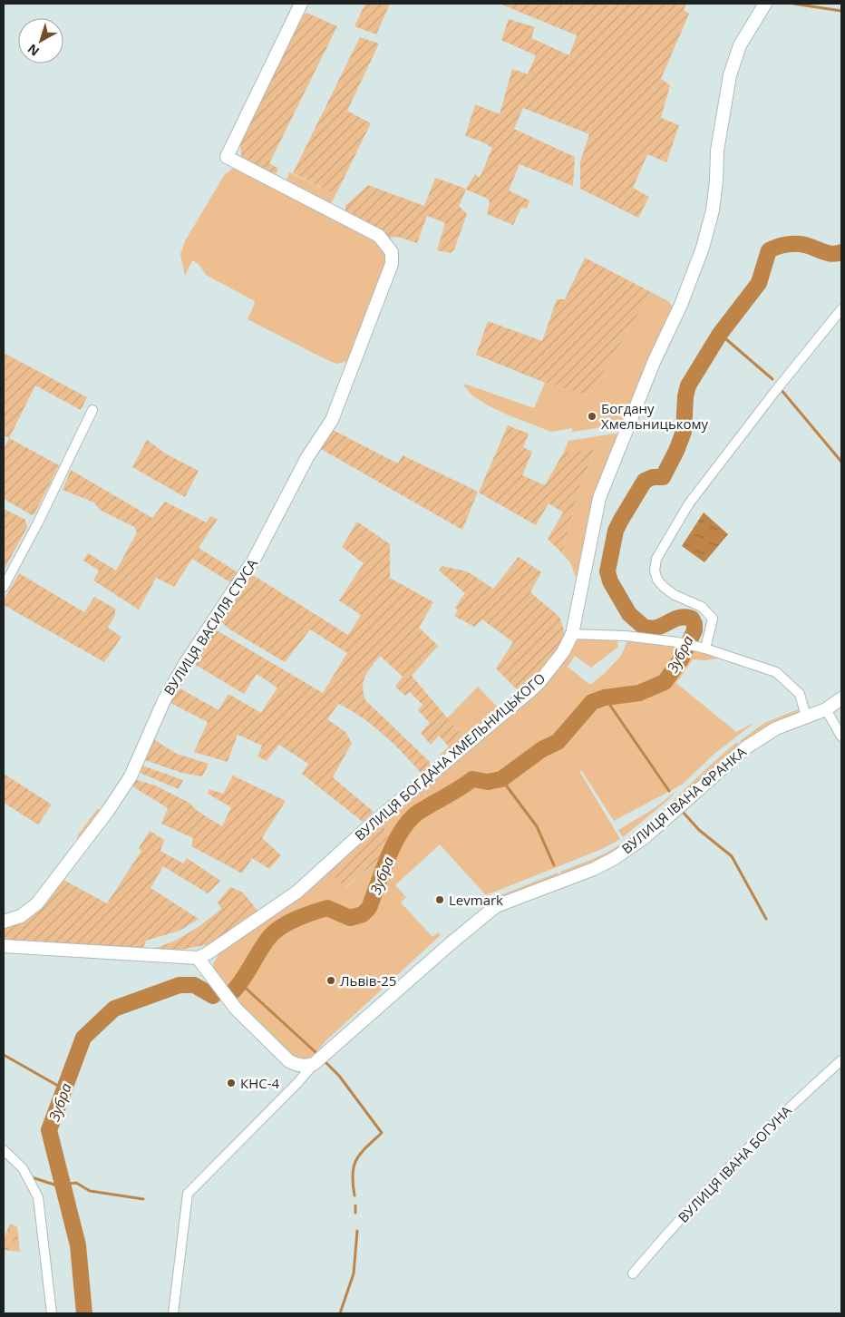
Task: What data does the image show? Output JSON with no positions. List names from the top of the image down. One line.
{"streets":{"street":["ВУЛИЦЯ ВАСИЛЯ СТУСА","ВУЛИЦЯ БОГДАНА ХМЕЛЬНИЦЬКОГО","ВУЛИЦЯ ІВАНА ФРАНКА","ВУЛИЦЯ ІВАНА БОГУНА"]},"water":["Зубра"],"places":["Богдану Хмельницькому","Levmark","Львів-25","КНС-4"],"north":"bottom left"}
